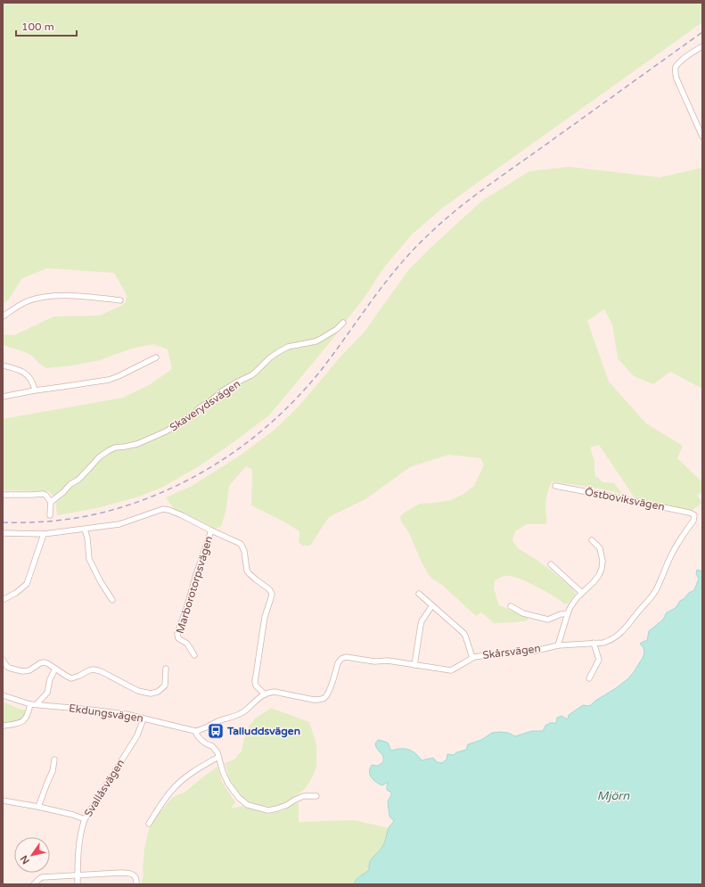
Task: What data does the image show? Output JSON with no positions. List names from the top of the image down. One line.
{"streets":{"street":["Skaverydsvägen","Östboviksvägen","Marborotorpsvägen","Skårsvägen","Ekdungsvägen","Svallåsvägen"]},"crossings":[["Östboviksvägen","Skårsvägen"],["Ekdungsvägen","Svallåsvägen"]],"water":["Mjörn"],"places":{"bus stop":["Talluddsvägen"]},"scale_bar":"100 m","north":"bottom left"}
